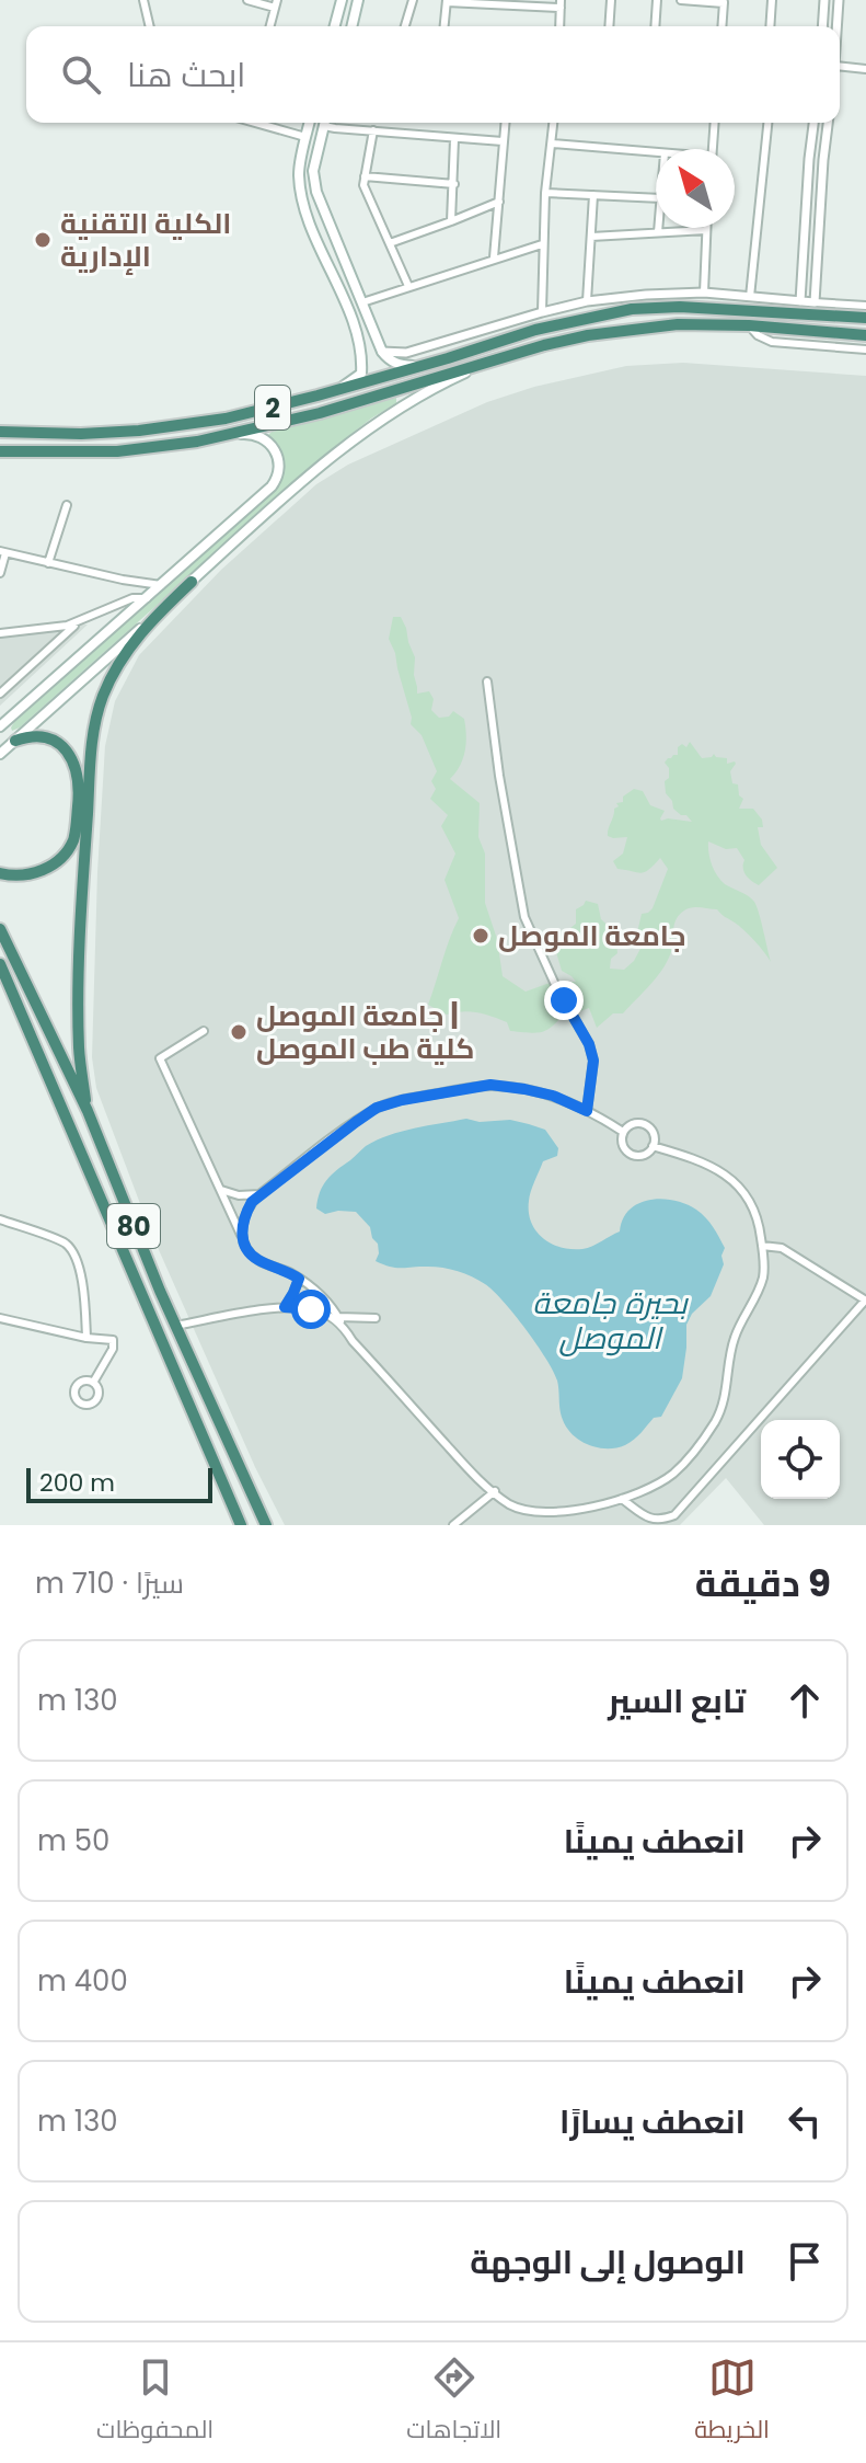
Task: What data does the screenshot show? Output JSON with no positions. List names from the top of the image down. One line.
{"streets":{"highway":["2","80"]},"water":["بحيرة جامعة الموصل"],"places":["الكلية التقنية الإدارية","جامعة الموصل","جامعة الموصل | كلية طب الموصل"],"scale_bar":"200 m","north":"top left","page":{"search":"ابحث هنا","scale":"200 m","heading":["9 دقيقة","سيرًا · 710 m"],"list":[["تابع السير","130 m"],["انعطف يمينًا","50 m"],["انعطف يمينًا","400 m"],["انعطف يسارًا","130 m"],"الوصول إلى الوجهة"],"nav":["الخريطة","الاتجاهات","المحفوظات"]}}
